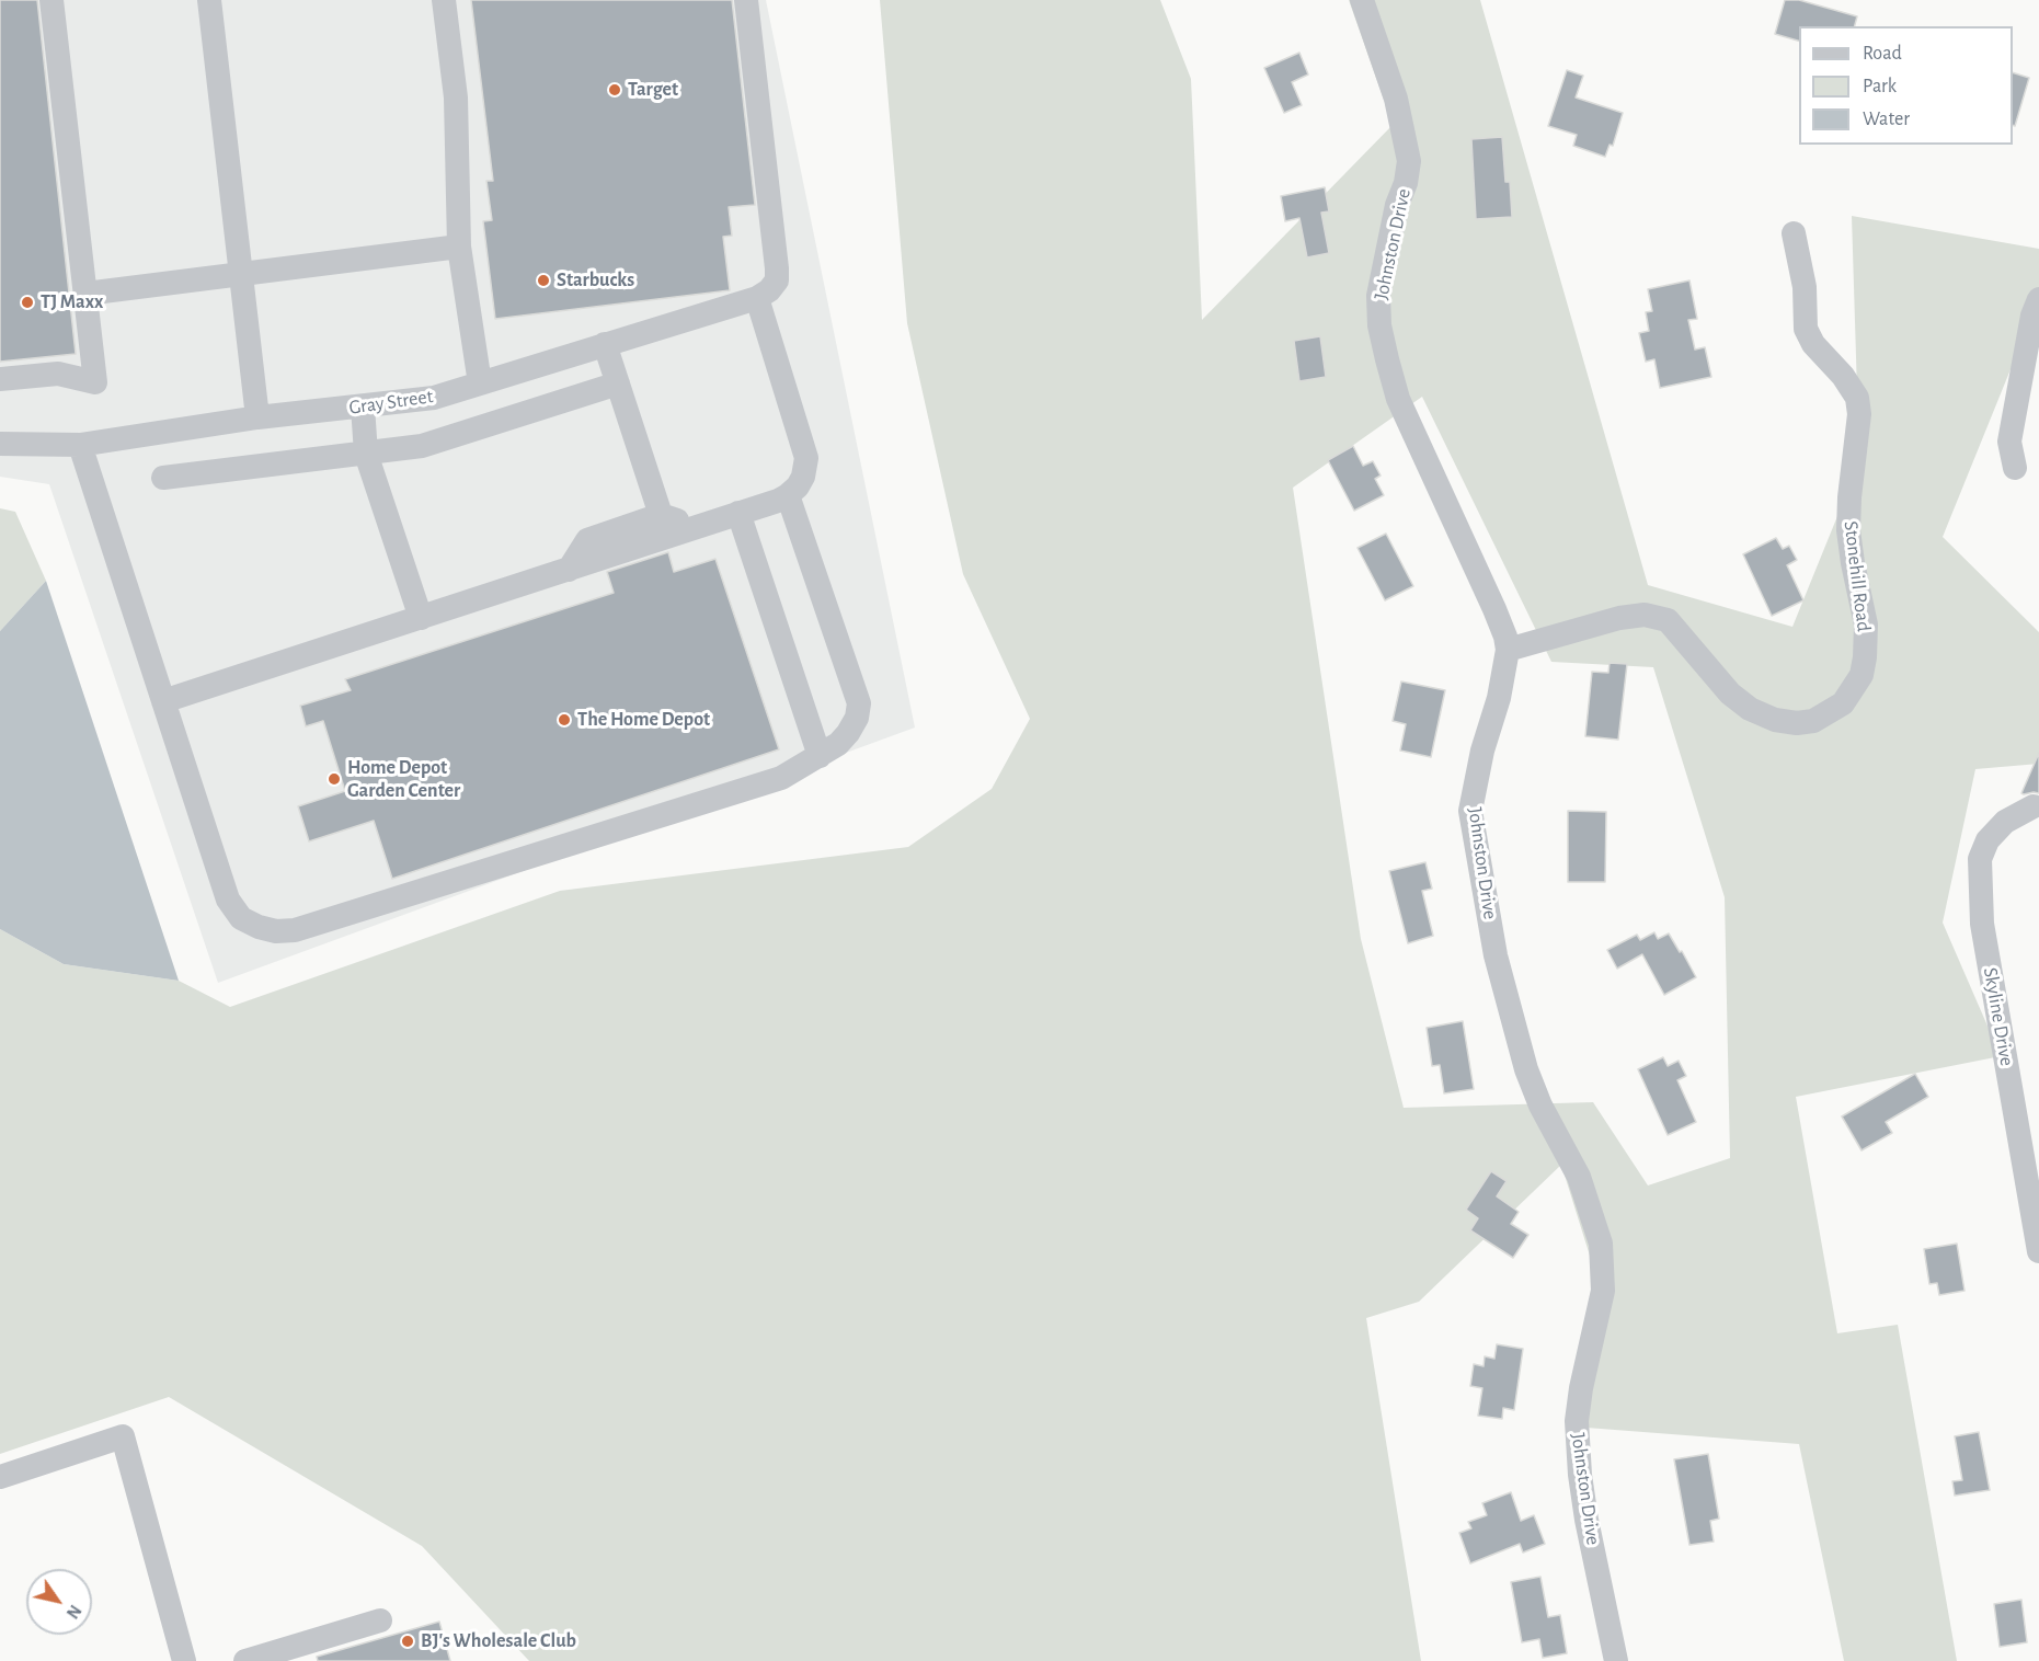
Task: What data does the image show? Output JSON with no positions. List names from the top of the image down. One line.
{"streets":{"street":["Johnston Drive","Gray Street","Stonehill Road","Skyline Drive"]},"crossings":[["Johnston Drive","Stonehill Road"]],"places":["Target","Starbucks","TJ Maxx","The Home Depot","Home Depot Garden Center","BJ's Wholesale Club"],"legend":["Road","Park","Water"],"north":"bottom right"}
